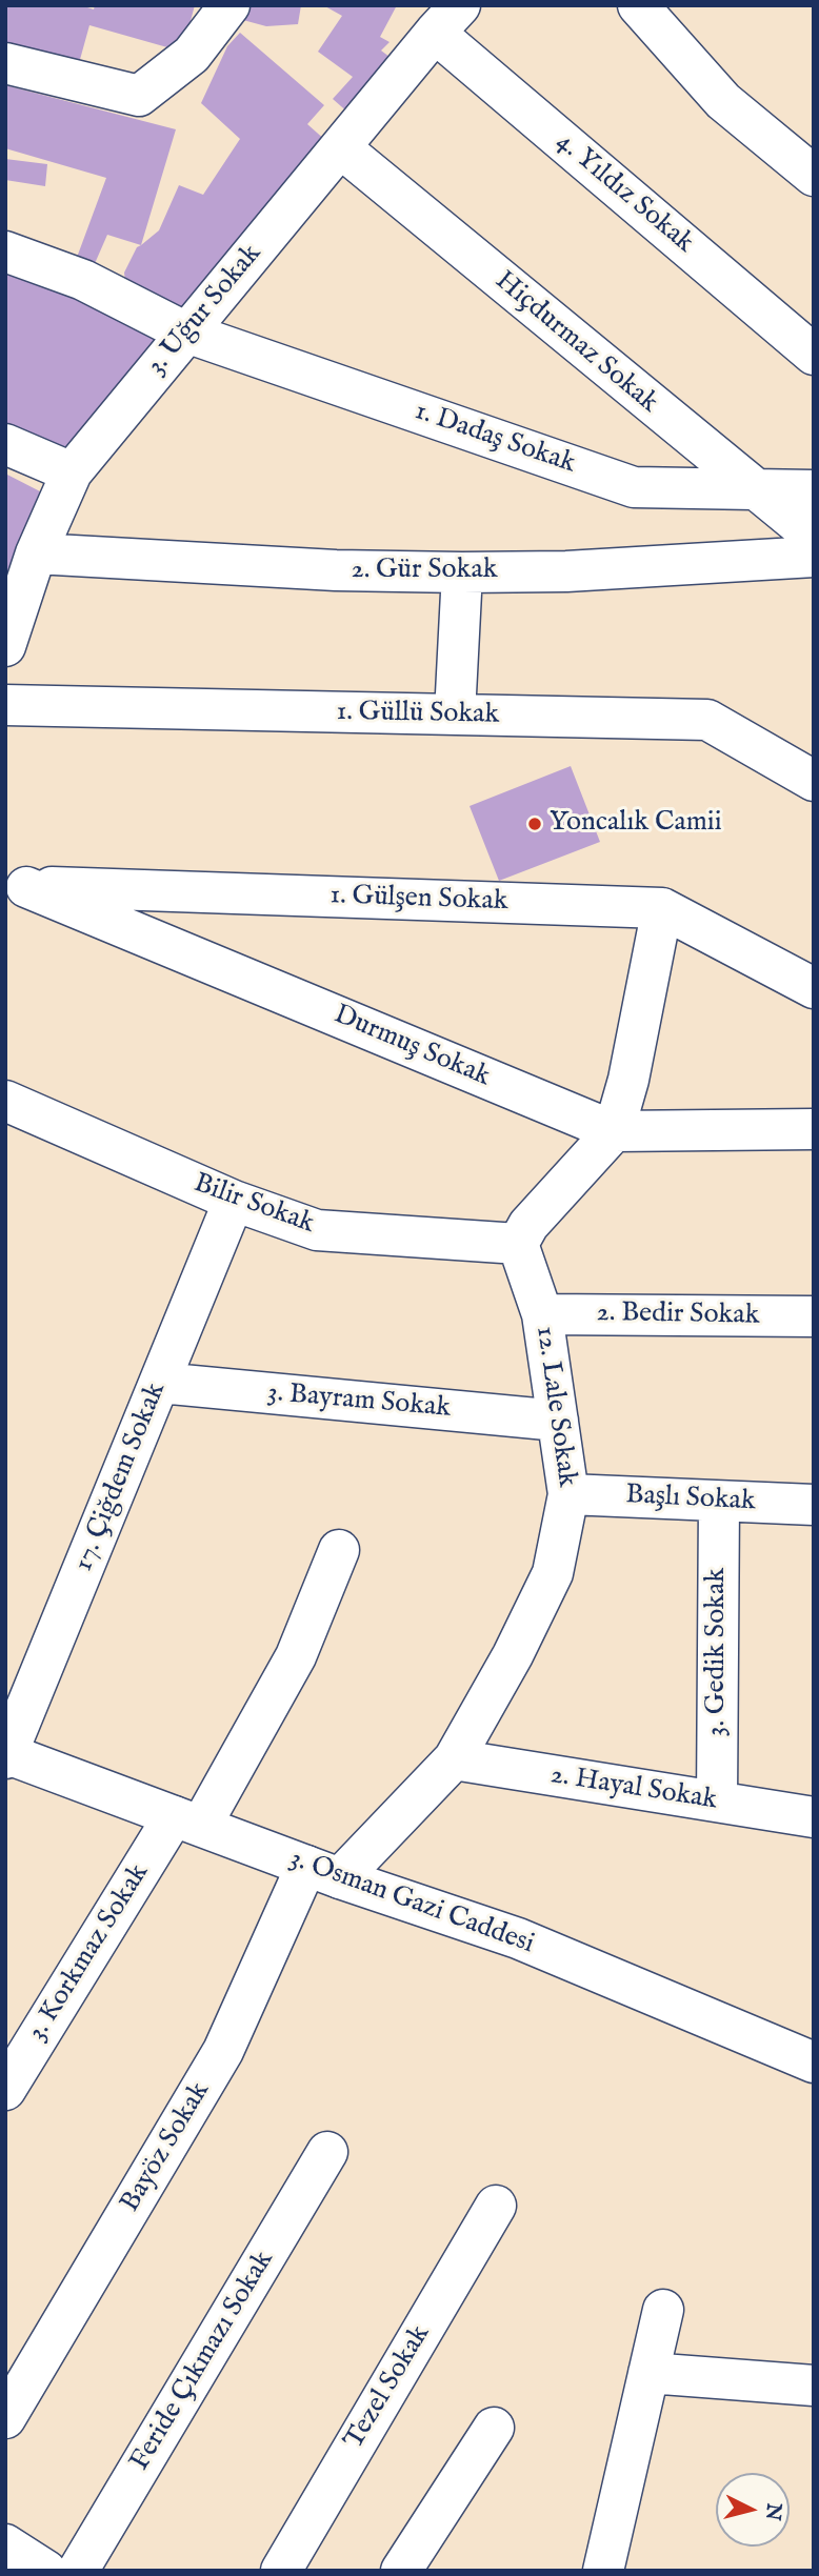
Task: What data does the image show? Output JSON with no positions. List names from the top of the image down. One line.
{"streets":{"street":["4. Yıldız Sokak","3. Uğur Sokak","Hiçdurmaz Sokak","1. Dadaş Sokak","2. Gür Sokak","1. Güllü Sokak","1. Gülşen Sokak","Durmuş Sokak","Bilir Sokak","2. Bedir Sokak","3. Bayram Sokak","12. Lale Sokak","17. Çiğdem Sokak","Başlı Sokak","3. Gedik Sokak","2. Hayal Sokak","3. Osman Gazi Caddesi","3. Korkmaz Sokak","Bayöz Sokak","Feride Çıkmazı Sokak","Tezel Sokak"]},"crossings":[["4. Yıldız Sokak","3. Uğur Sokak"],["3. Uğur Sokak","Hiçdurmaz Sokak"],["3. Uğur Sokak","1. Dadaş Sokak"],["3. Uğur Sokak","2. Gür Sokak"],["Hiçdurmaz Sokak","1. Dadaş Sokak"],["1. Gülşen Sokak","Durmuş Sokak"],["Bilir Sokak","12. Lale Sokak"],["Bilir Sokak","17. Çiğdem Sokak"],["2. Bedir Sokak","12. Lale Sokak"],["3. Bayram Sokak","12. Lale Sokak"],["3. Bayram Sokak","17. Çiğdem Sokak"],["12. Lale Sokak","Başlı Sokak"],["12. Lale Sokak","2. Hayal Sokak"],["12. Lale Sokak","3. Osman Gazi Caddesi"],["12. Lale Sokak","Bayöz Sokak"],["17. Çiğdem Sokak","3. Osman Gazi Caddesi"],["Başlı Sokak","3. Gedik Sokak"],["3. Gedik Sokak","2. Hayal Sokak"],["3. Osman Gazi Caddesi","3. Korkmaz Sokak"],["3. Osman Gazi Caddesi","Bayöz Sokak"]],"places":["Yoncalık Camii"],"north":"right"}
